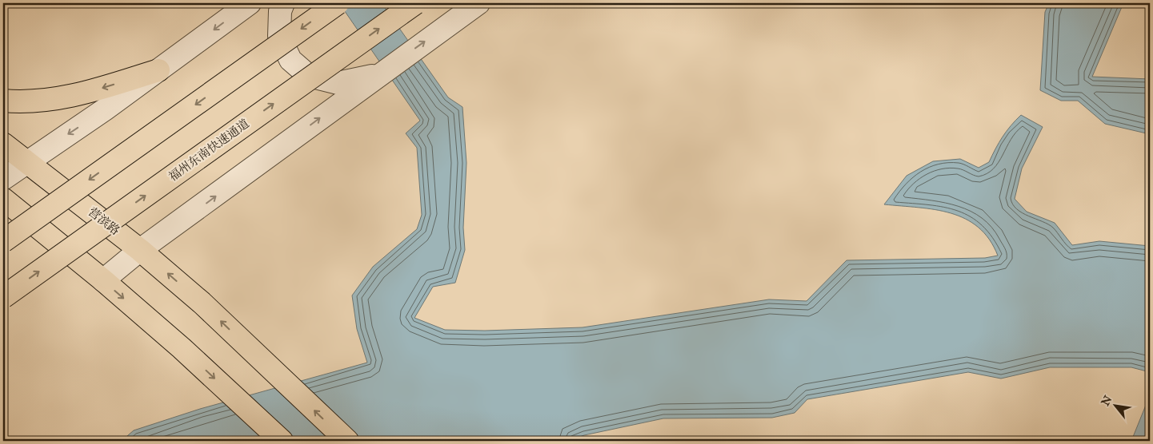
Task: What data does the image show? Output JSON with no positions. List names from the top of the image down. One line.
{"streets":{"main road":["福州东南快速通道","营滨路"]},"north":"top left"}
